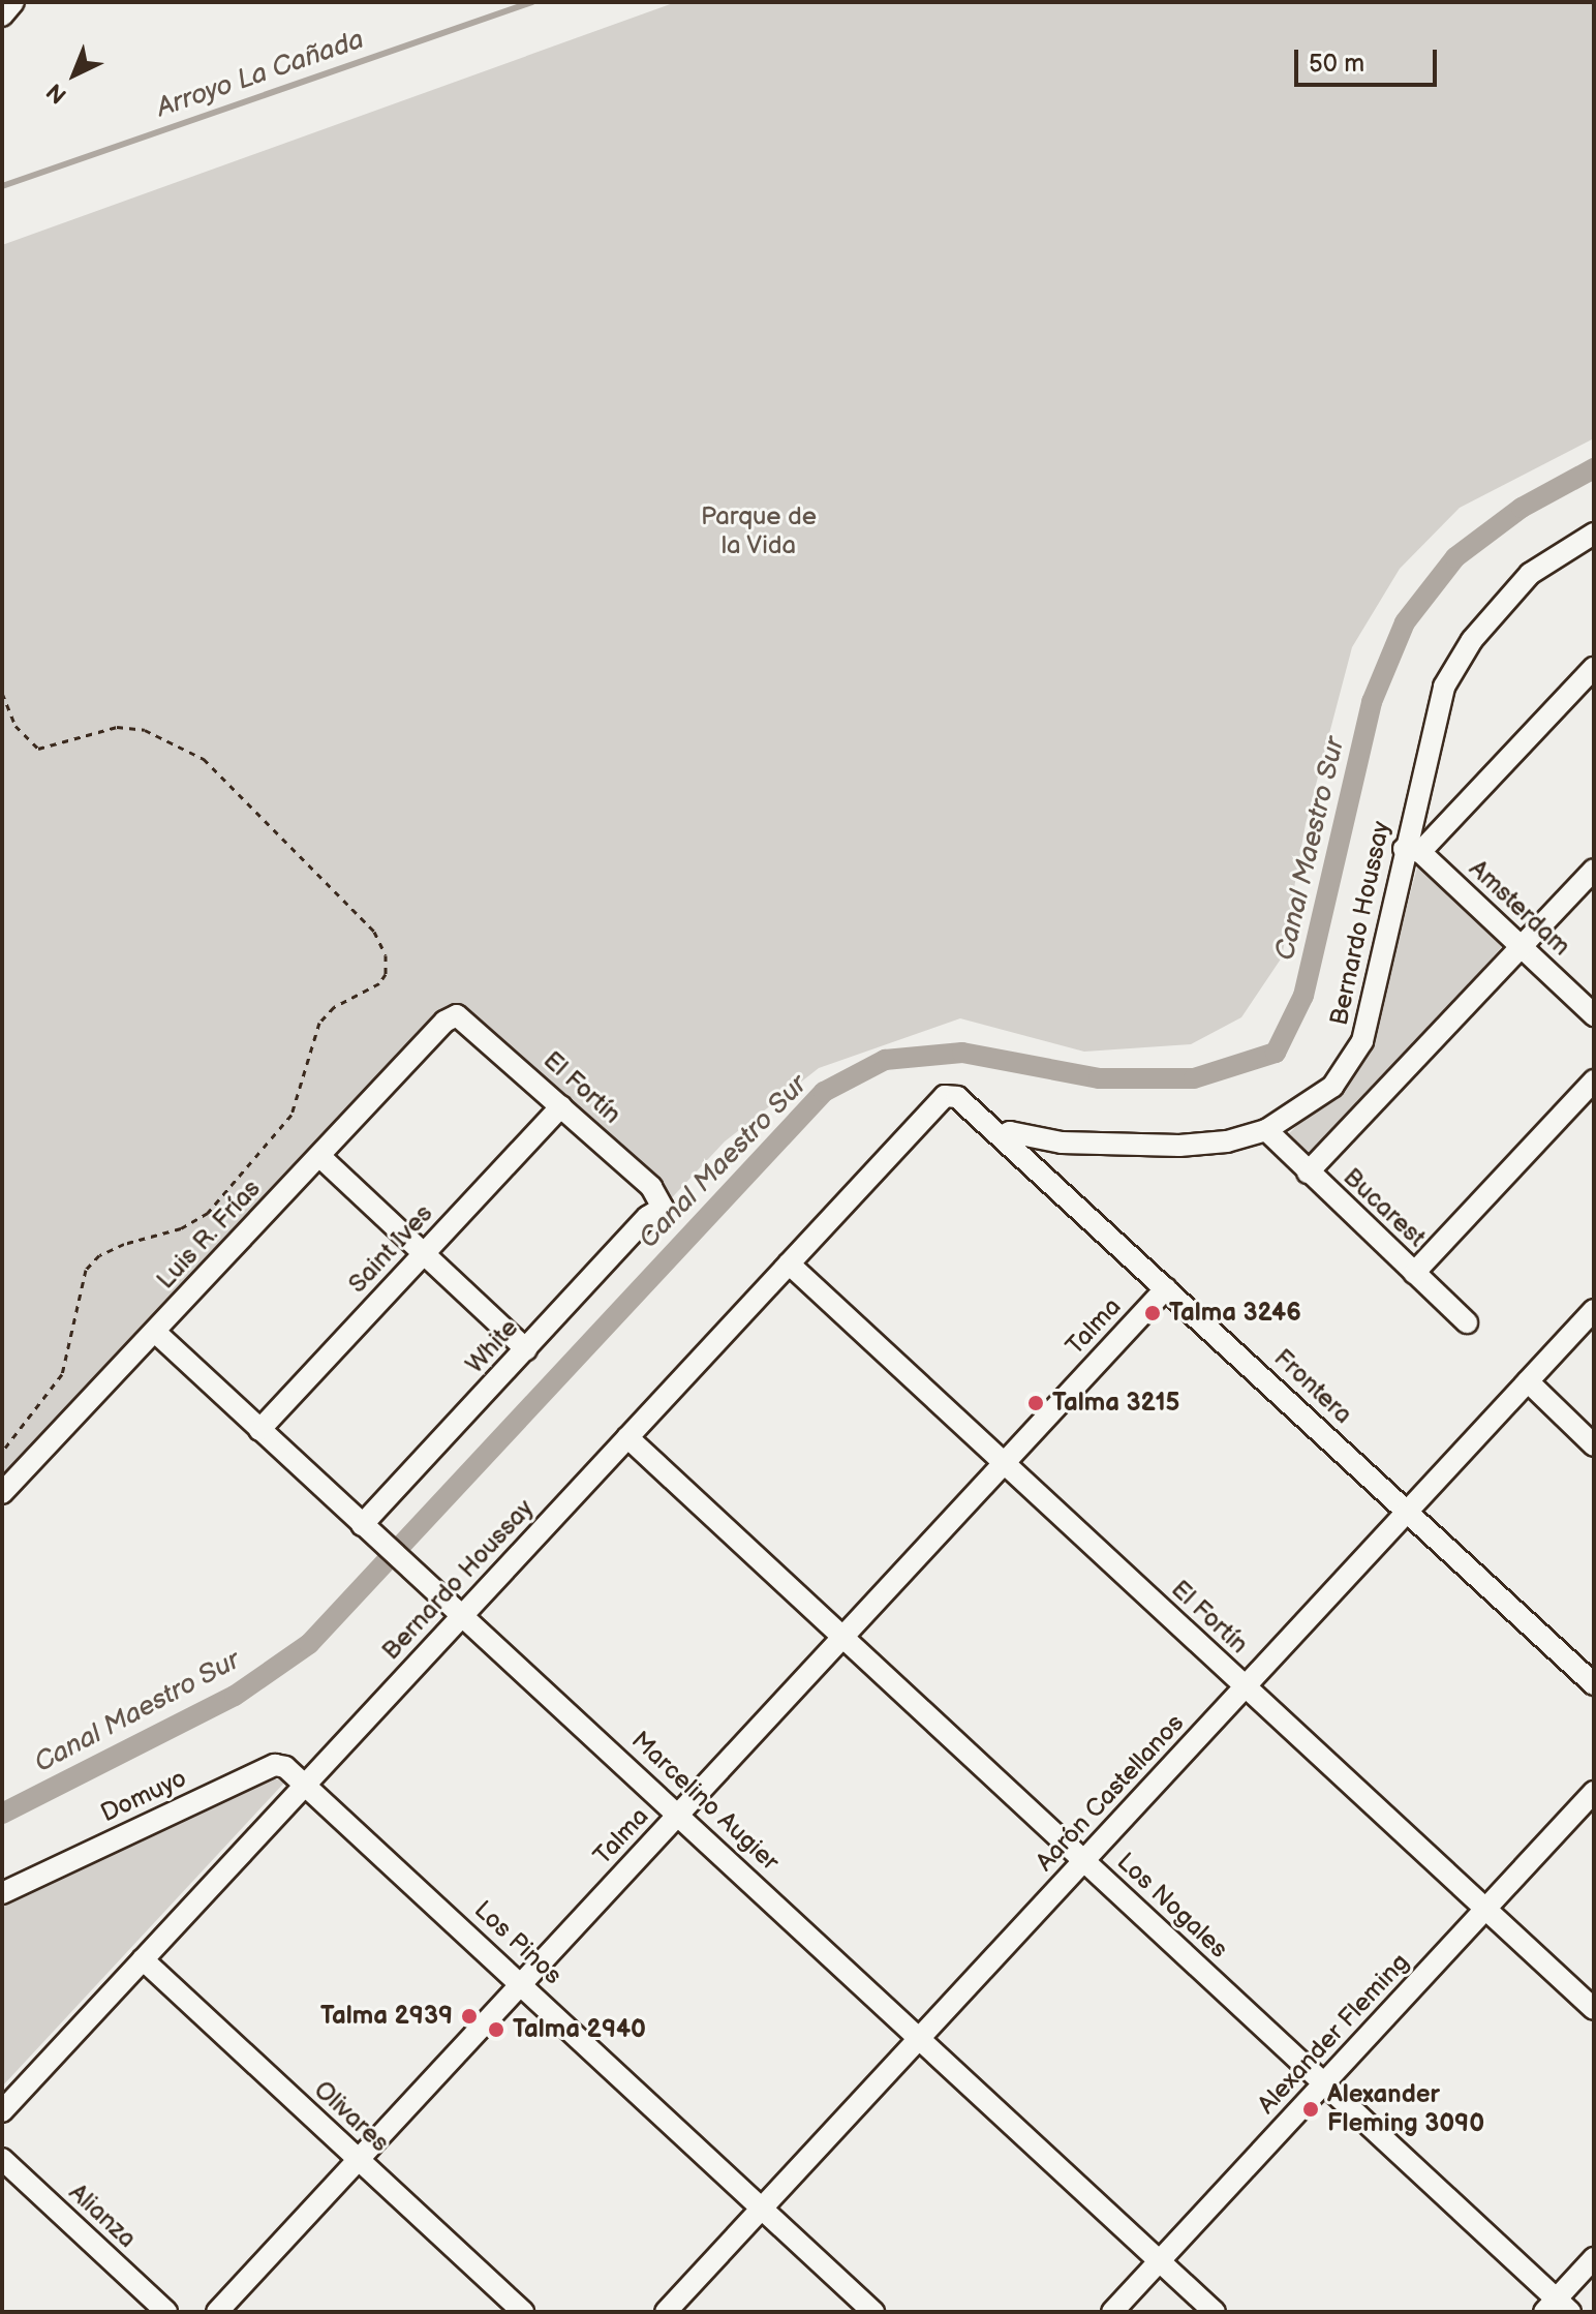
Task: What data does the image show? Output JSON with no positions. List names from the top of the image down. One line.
{"streets":{"street":["Amsterdam","Bernardo Houssay","El Fortín","Bucarest","Luis R. Frías","Saint Ives","Talma","White","Frontera","Aarón Castellanos","Domuyo","Marcelino Augier","Los Nogales","Los Pinos","Alexander Fleming","Olivares","Alianza"]},"crossings":[["Amsterdam","Bernardo Houssay"],["Bernardo Houssay","El Fortín"],["Bernardo Houssay","Bucarest"],["Bernardo Houssay","Frontera"],["Bernardo Houssay","Domuyo"],["Bernardo Houssay","Marcelino Augier"],["Bernardo Houssay","Los Nogales"],["Bernardo Houssay","Los Pinos"],["Bernardo Houssay","Olivares"],["El Fortín","Luis R. Frías"],["El Fortín","Saint Ives"],["El Fortín","Talma"],["El Fortín","White"],["El Fortín","Aarón Castellanos"],["El Fortín","Alexander Fleming"],["Luis R. Frías","Marcelino Augier"],["Saint Ives","Marcelino Augier"],["Talma","Frontera"],["Talma","Marcelino Augier"],["Talma","Los Nogales"],["Talma","Los Pinos"],["Talma","Olivares"],["White","Marcelino Augier"],["Frontera","Aarón Castellanos"],["Aarón Castellanos","Marcelino Augier"],["Aarón Castellanos","Los Nogales"],["Aarón Castellanos","Los Pinos"],["Domuyo","Los Pinos"],["Marcelino Augier","Alexander Fleming"],["Los Nogales","Alexander Fleming"]],"water":["Arroyo La Cañada","Canal Maestro Sur"],"parks":["Parque de la Vida"],"places":["Talma 3246","Talma 3215","Talma 2939","Talma 2940","Alexander Fleming 3090"],"scale_bar":"50 m","north":"bottom left"}
